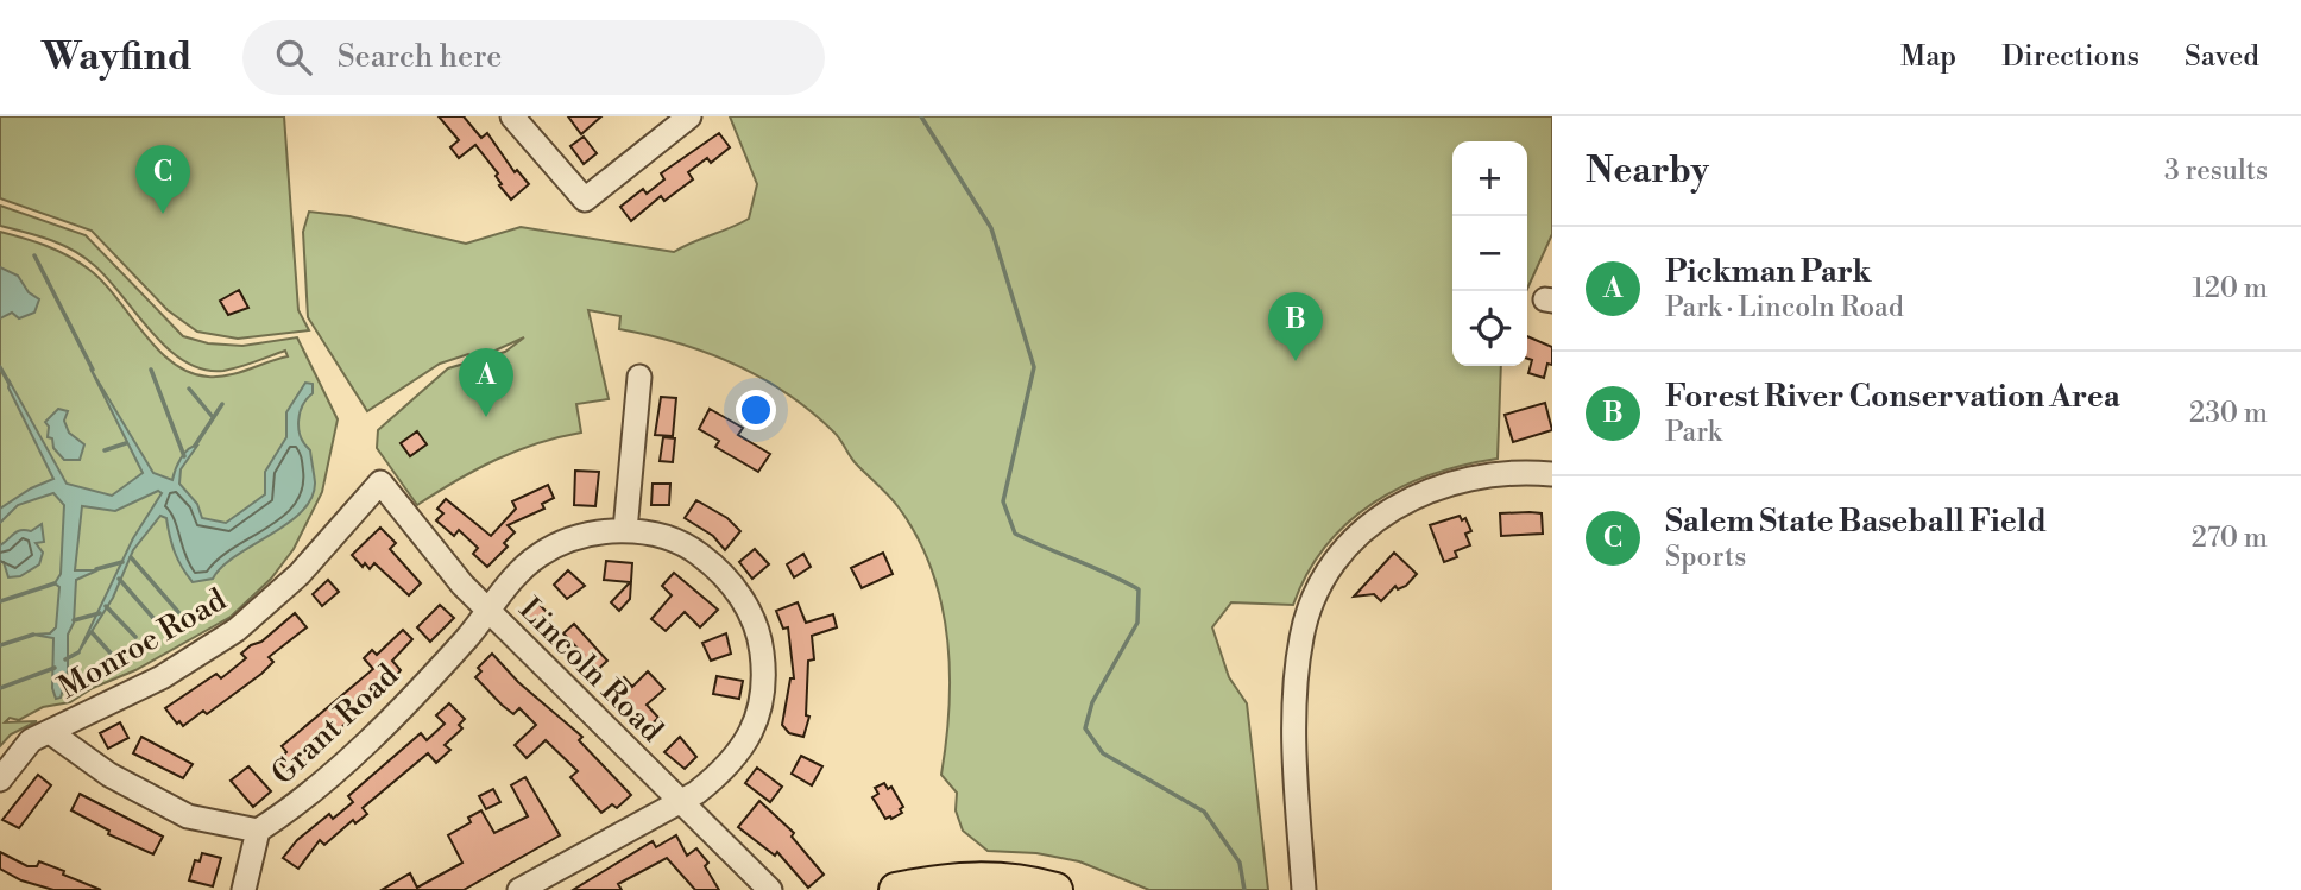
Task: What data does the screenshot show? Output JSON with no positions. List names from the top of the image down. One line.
{"streets":{"street":["Monroe Road","Lincoln Road","Grant Road"]},"crossings":[["Monroe Road","Lincoln Road"],["Lincoln Road","Grant Road"]],"page":{"header":"Wayfind","search":"Search here","nav":["Map","Directions","Saved"],"heading":["Nearby","3 results"],"map_buttons":["+","−"],"pins":["C","B","A"],"list":[{"mark":"A","name":"Pickman Park","note":"Park · Lincoln Road","value":"120 m"},{"mark":"B","name":"Forest River Conservation Area","note":"Park","value":"230 m"},{"mark":"C","name":"Salem State Baseball Field","note":"Sports","value":"270 m"}]}}
